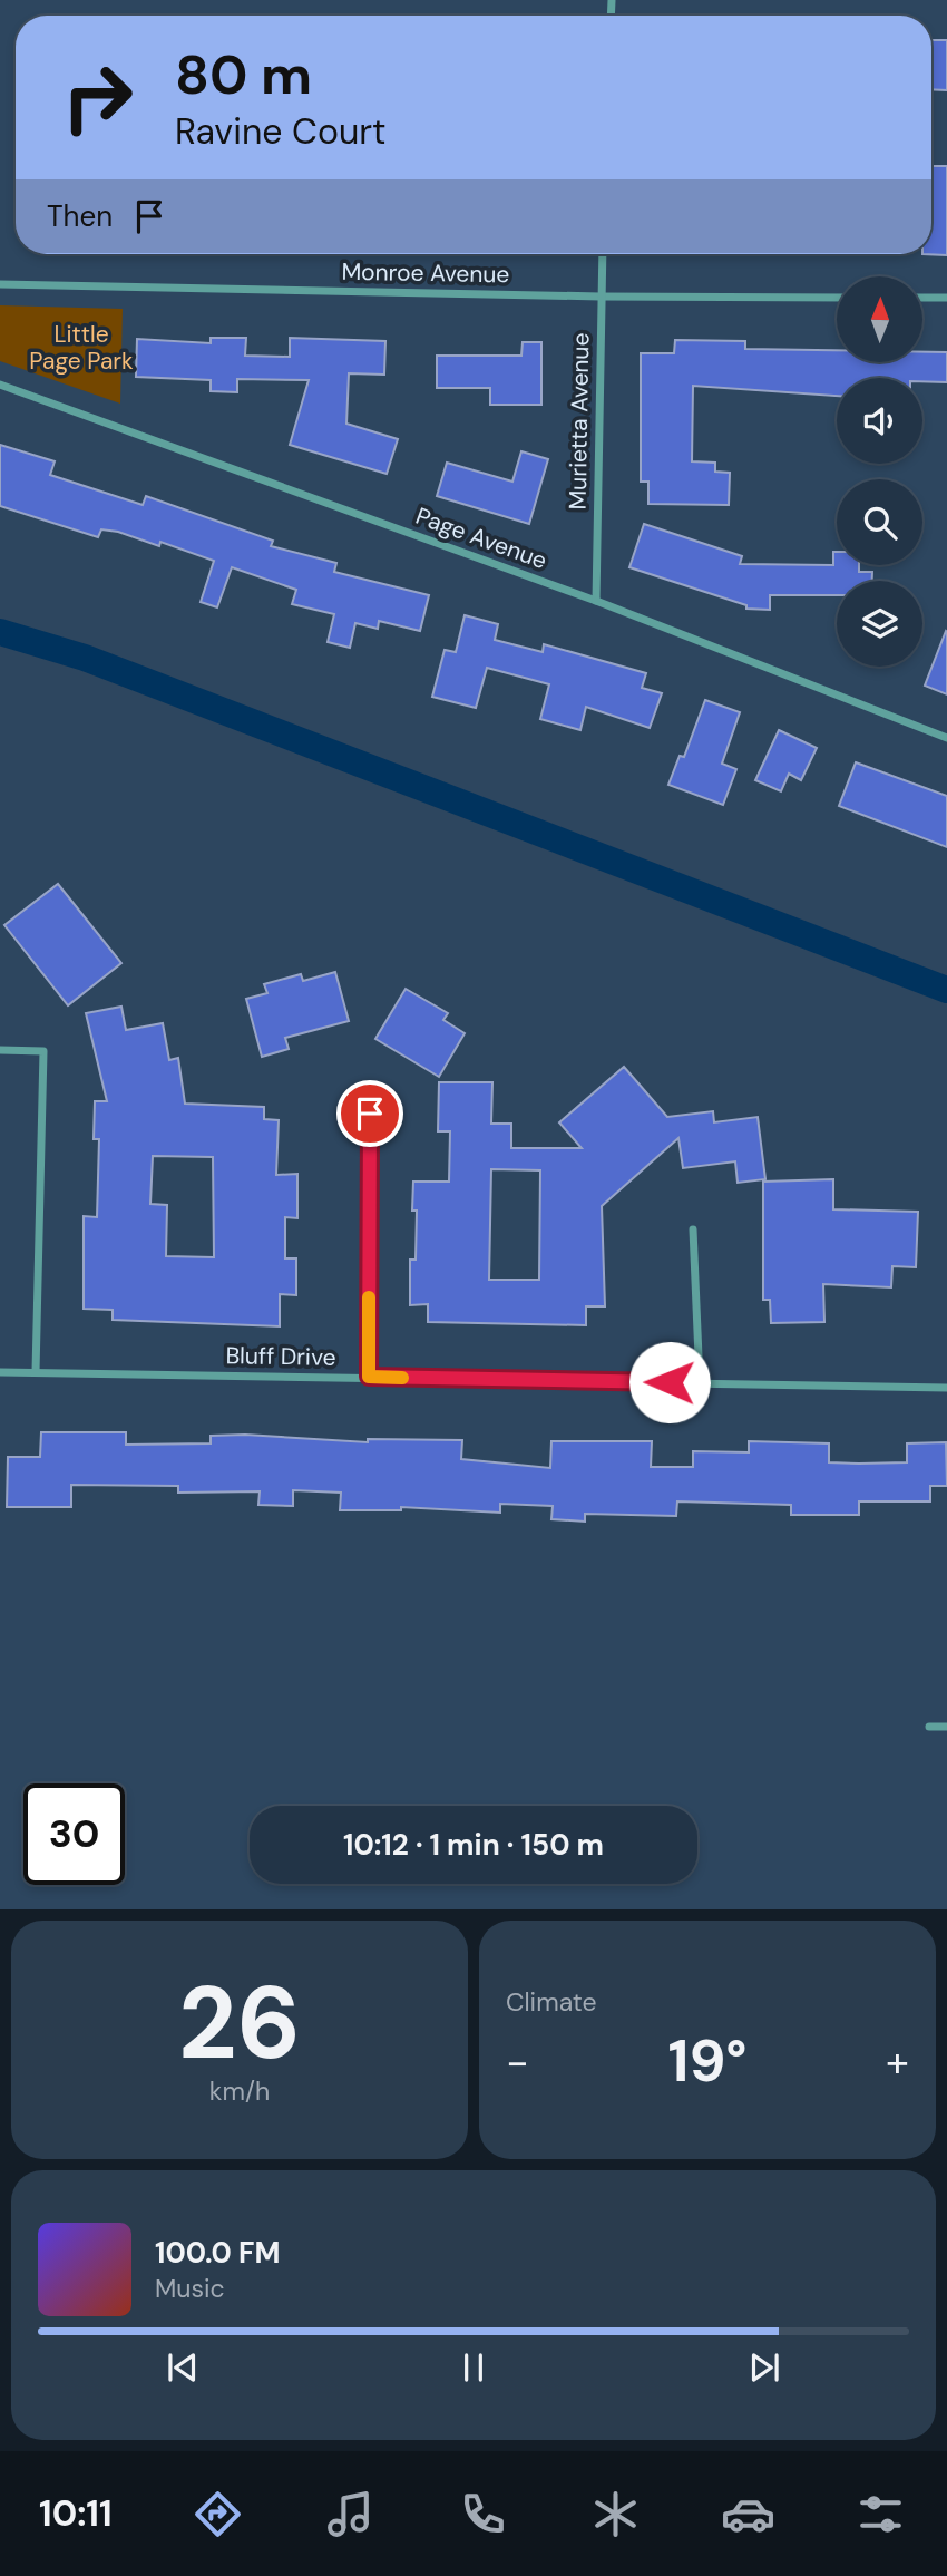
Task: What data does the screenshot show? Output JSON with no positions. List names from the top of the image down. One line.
{"streets":{"street":["Monroe Avenue","Murietta Avenue","Page Avenue","Bluff Drive"]},"crossings":[["Monroe Avenue","Murietta Avenue"],["Murietta Avenue","Page Avenue"]],"parks":["Little Page Park"],"north":"top","page":{"turn":["80 m","Ravine Court"],"then":"Then","limit":"30","trip":"10:12 · 1 min · 150 m","tile":[["26","km/h"],"Climate"],"heat":["−","19°","+"],"song":["100.0 FM","Music"],"tabs":"10:11"}}
